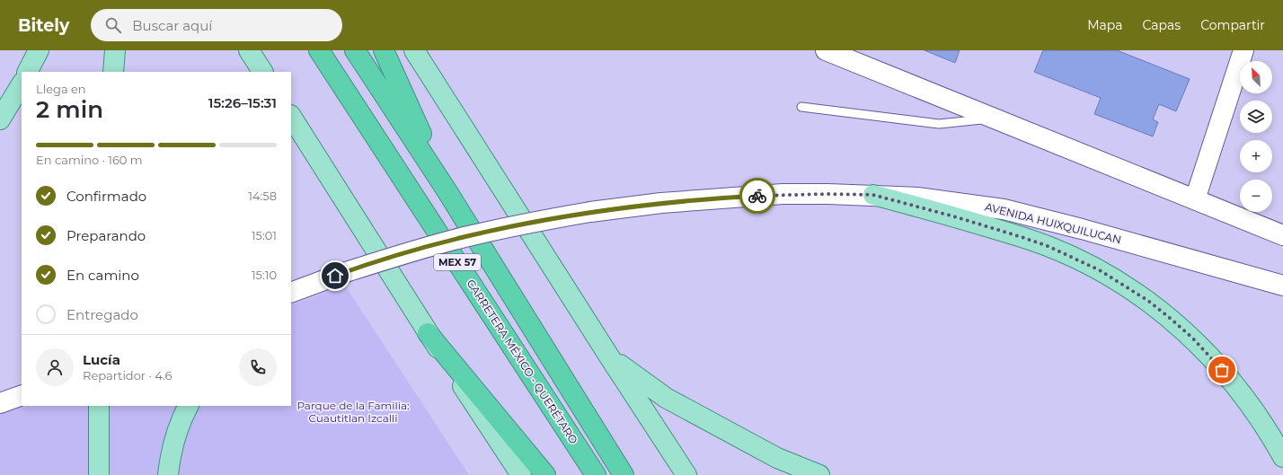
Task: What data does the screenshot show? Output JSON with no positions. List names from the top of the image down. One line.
{"streets":{"highway":["MEX 57","CARRETERA MÉXICO - QUERÉTARO"],"main road":["AVENIDA HUIXQUILUCAN"]},"parks":["Parque de la Familia: Cuautitlan Izcalli"],"north":"top left","page":{"header":"Bitely","search":"Buscar aquí","nav":["Mapa","Capas","Compartir"],"map_buttons":["+","−"],"heading":["2 min","Llega en","15:26–15:31"],"panel":["Lucía","Repartidor · 4.6"],"bar":"En camino · 160 m","list":[["Confirmado","14:58"],["Preparando","15:01"],["En camino","15:10"],"Entregado"]}}
